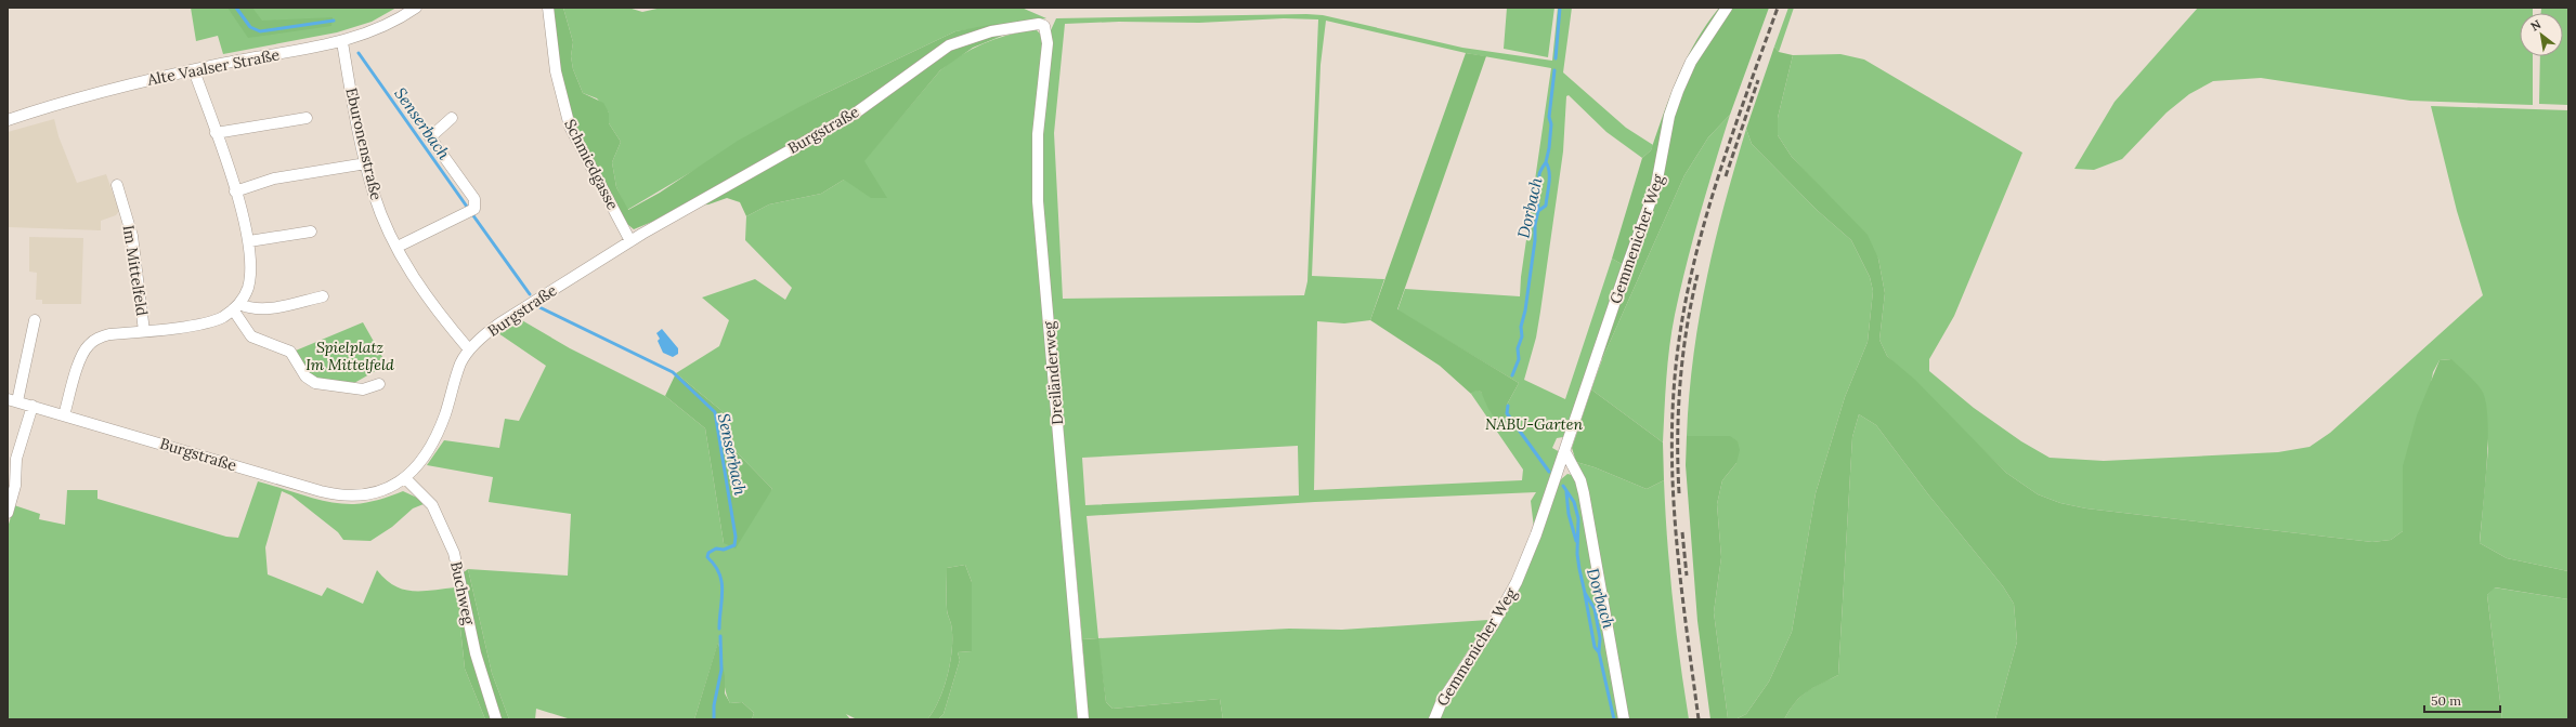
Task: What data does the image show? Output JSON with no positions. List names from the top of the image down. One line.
{"streets":{"street":["Alte Vaalser Straße","Burgstraße","Eburonenstraße","Schmiedgasse","Gemmenicher Weg","Im Mittelfeld","Dreiländerweg","Buchweg"]},"crossings":[["Alte Vaalser Straße","Eburonenstraße"],["Burgstraße","Eburonenstraße"],["Burgstraße","Schmiedgasse"],["Burgstraße","Im Mittelfeld"],["Burgstraße","Dreiländerweg"],["Burgstraße","Buchweg"]],"water":["Senserbach","Dorbach"],"parks":["Spielplatz Im Mittelfeld","NABU-Garten"],"scale_bar":"50 m","north":"top left"}
